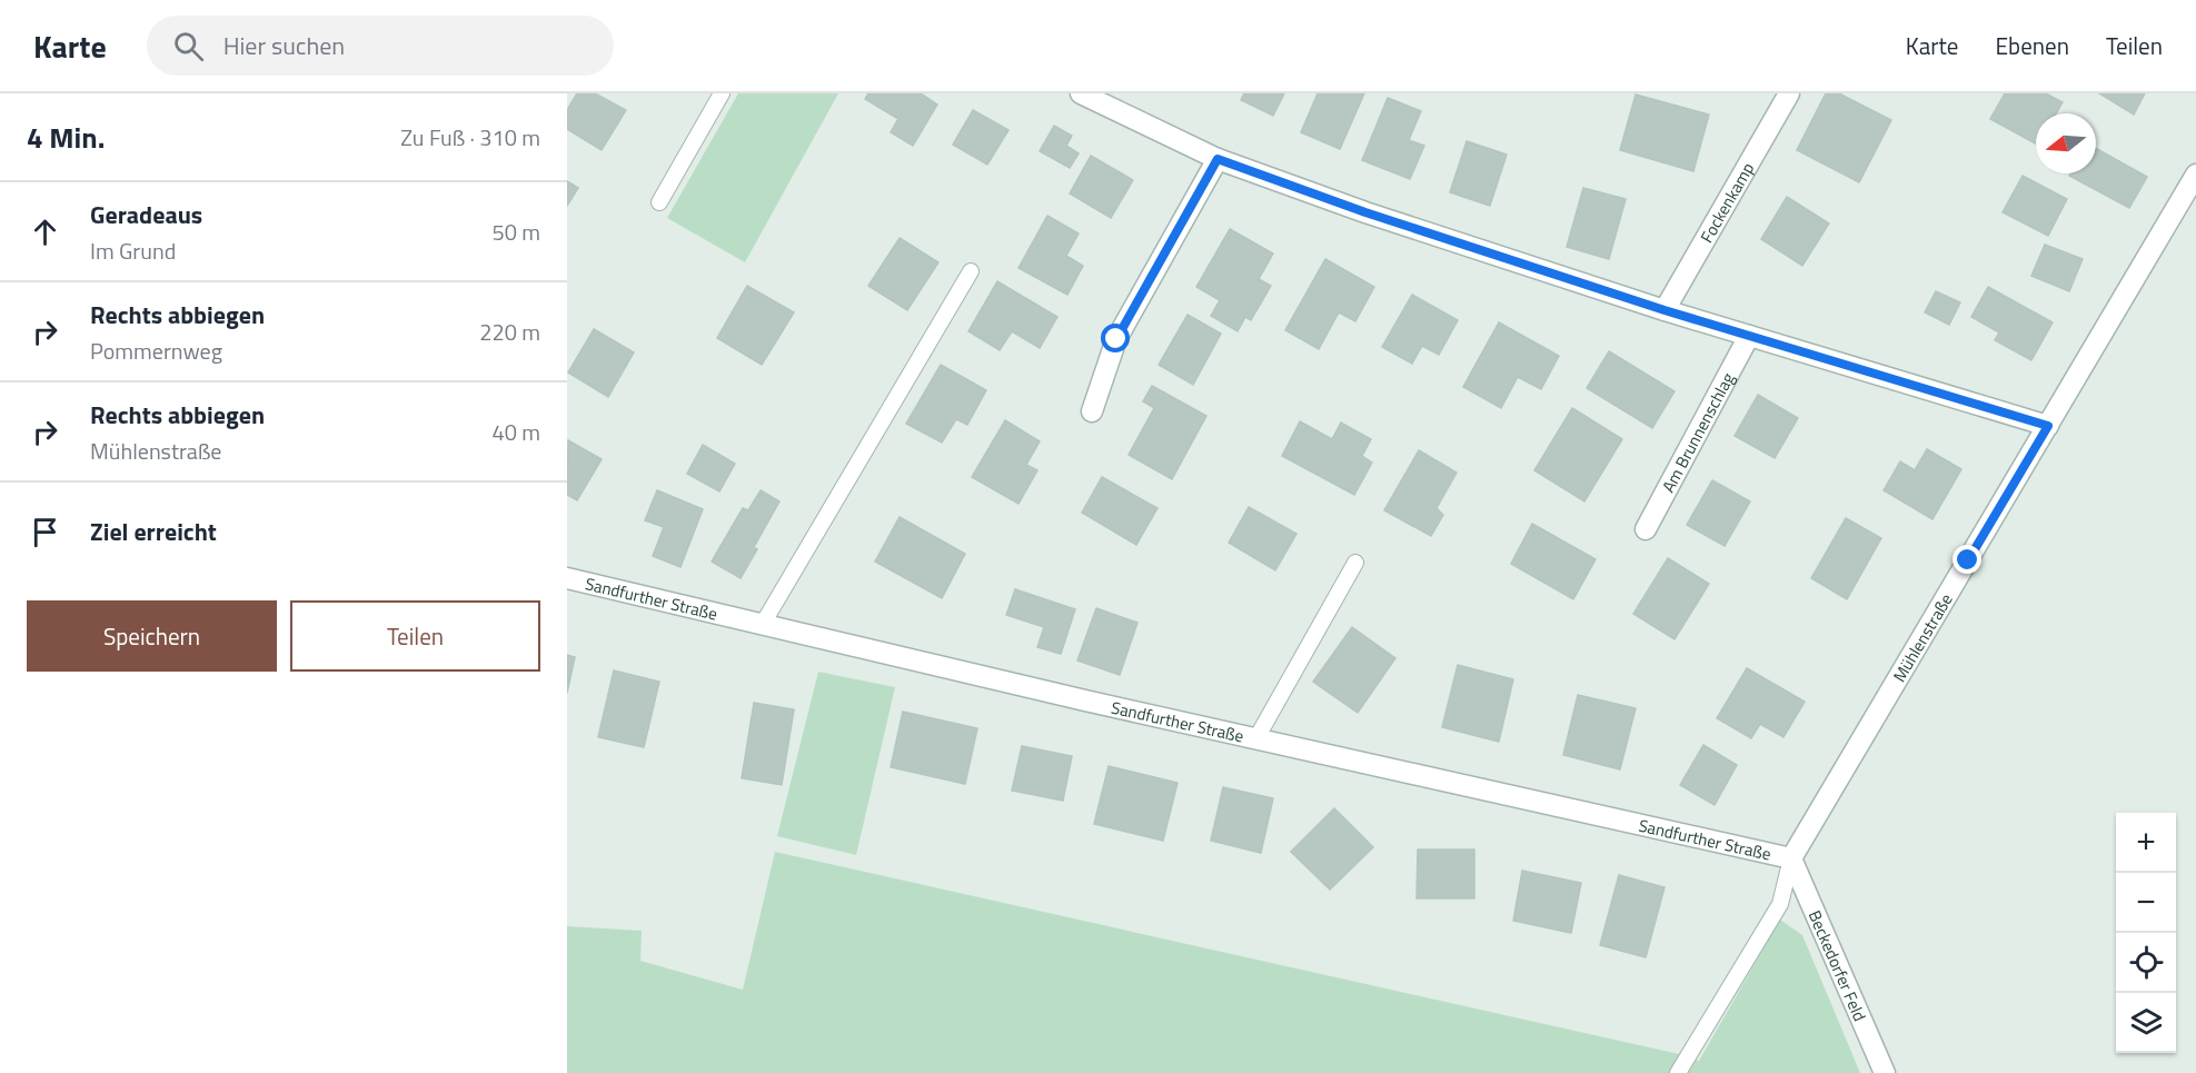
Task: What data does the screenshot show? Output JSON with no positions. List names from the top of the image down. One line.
{"streets":{"street":["Fockenkamp","Am Brunnenschlag","Sandfurther Straße","Mühlenstraße","Beckedorfer Feld"]},"crossings":[["Sandfurther Straße","Mühlenstraße"],["Sandfurther Straße","Beckedorfer Feld"],["Mühlenstraße","Beckedorfer Feld"]],"north":"left","page":{"header":"Karte","search":"Hier suchen","nav":["Karte","Ebenen","Teilen"],"heading":["4 Min.","Zu Fuß · 310 m"],"list":[["Geradeaus","Im Grund","50 m"],["Rechts abbiegen","Pommernweg","220 m"],["Rechts abbiegen","Mühlenstraße","40 m"],"Ziel erreicht"],"buttons":["Speichern","Teilen"],"map_buttons":["+","−"]}}
